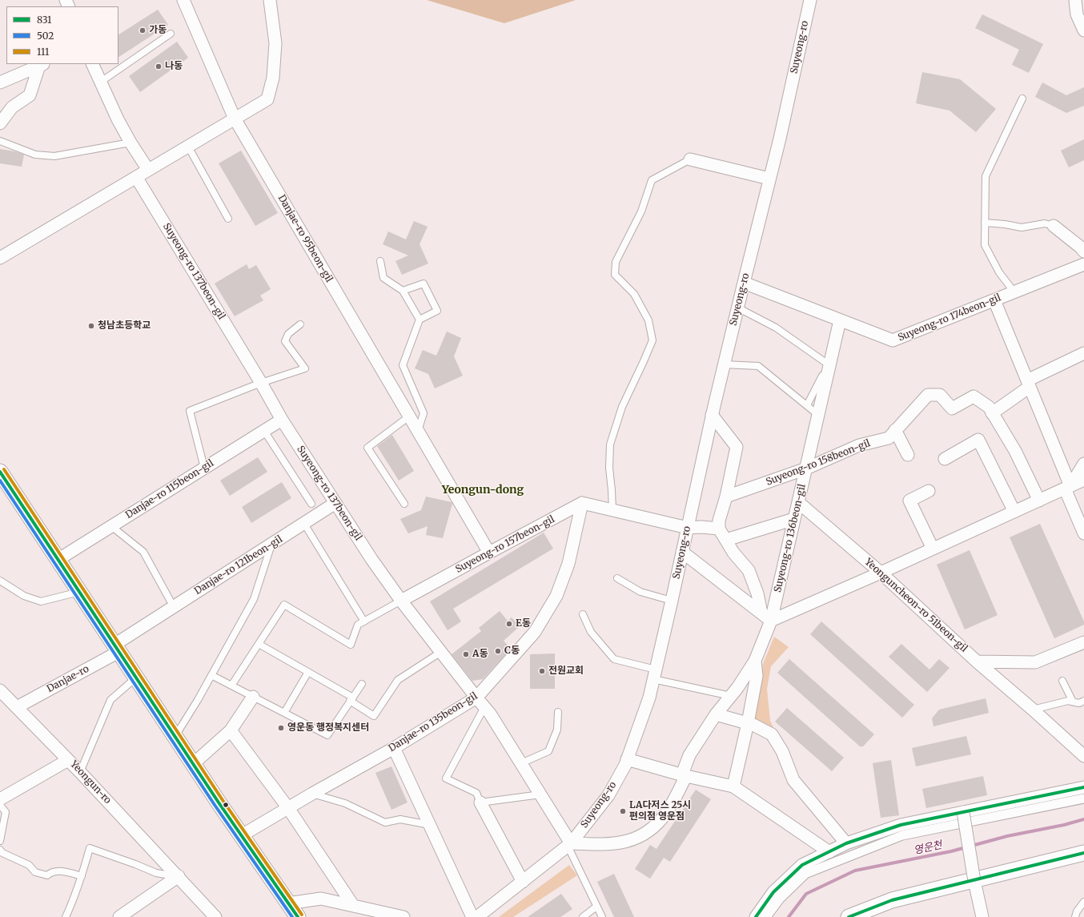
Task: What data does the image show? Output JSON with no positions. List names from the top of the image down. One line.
{"streets":{"street":["Suyeong-ro","Danjae-ro 95beon-gil","Suyeong-ro 137beon-gil","Suyeong-ro 174beon-gil","Suyeong-ro 158beon-gil","Danjae-ro 115beon-gil","Suyeong-ro 136beon-gil","Suyeong-ro 157beon-gil","Danjae-ro 121beon-gil","Yeonguncheon-ro 51beon-gil","Danjae-ro","Danjae-ro 135beon-gil","Yeongun-ro"]},"crossings":[["Suyeong-ro","Suyeong-ro 137beon-gil"],["Suyeong-ro","Suyeong-ro 174beon-gil"],["Suyeong-ro","Suyeong-ro 136beon-gil"],["Danjae-ro 95beon-gil","Suyeong-ro 157beon-gil"],["Suyeong-ro 137beon-gil","Danjae-ro 115beon-gil"],["Suyeong-ro 137beon-gil","Suyeong-ro 136beon-gil"],["Suyeong-ro 137beon-gil","Suyeong-ro 157beon-gil"],["Suyeong-ro 137beon-gil","Danjae-ro 121beon-gil"],["Suyeong-ro 137beon-gil","Danjae-ro 135beon-gil"],["Suyeong-ro 174beon-gil","Suyeong-ro 136beon-gil"],["Suyeong-ro 158beon-gil","Suyeong-ro 136beon-gil"],["Suyeong-ro 136beon-gil","Yeonguncheon-ro 51beon-gil"],["Suyeong-ro 157beon-gil","Danjae-ro 135beon-gil"],["Danjae-ro 121beon-gil","Danjae-ro"],["Danjae-ro","Yeongun-ro"]],"districts":["Yeongun-dong"],"water":["영운천"],"places":["가동","나동","청남초등학교","E동","C동","A동","전원교회","영운동 행정복지센터","LA다저스 25시 편의점 영운점"],"lines":["transit line 111","transit line 831","transit line 502"],"legend":["831","502","111"]}
